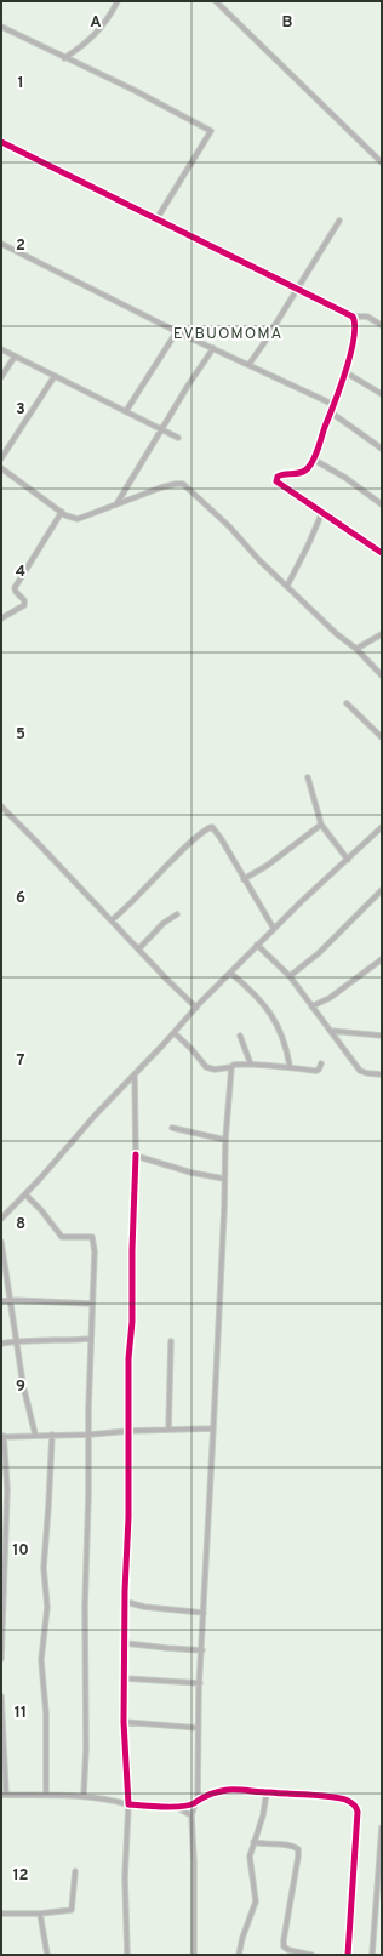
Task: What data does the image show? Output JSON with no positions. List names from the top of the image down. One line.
{"districts":["EVBUOMOMA"],"grid":{"columns":["A","B"],"rows":["1","2","3","4","5","6","7","8","9","10","11","12"]}}
